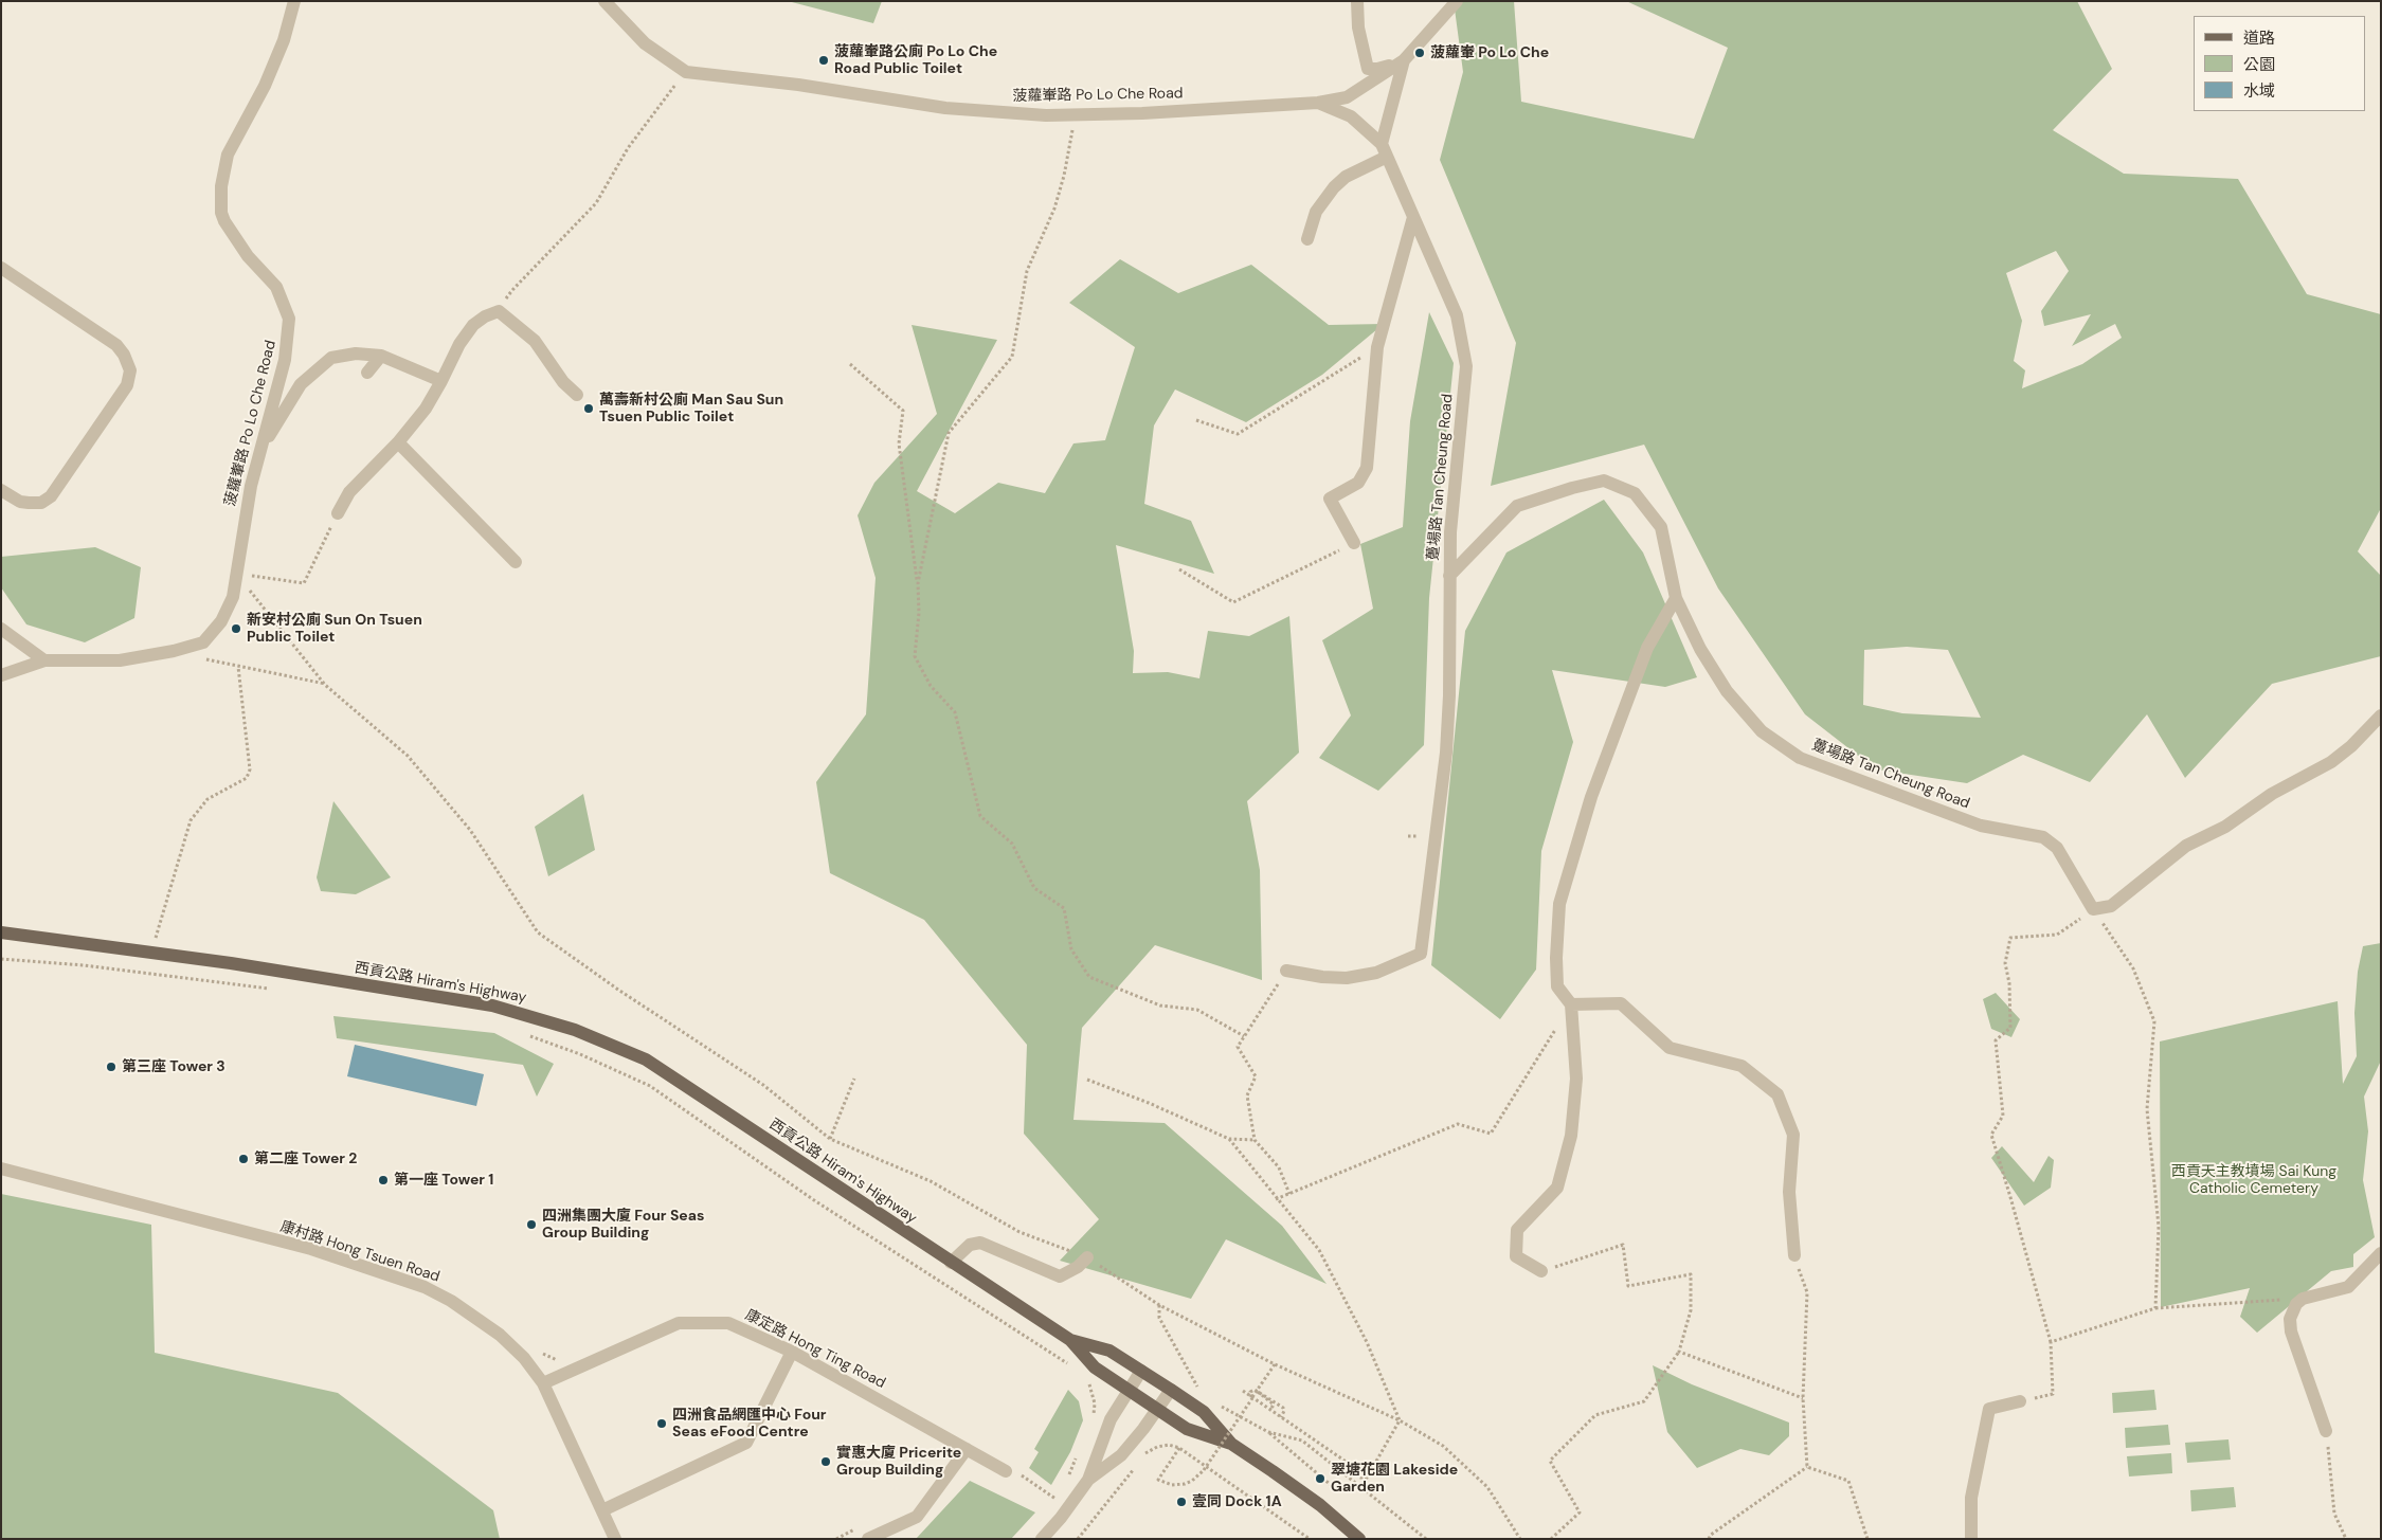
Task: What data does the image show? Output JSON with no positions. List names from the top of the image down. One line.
{"streets":{"main road":["西貢公路 Hiram's Highway"],"street":["菠蘿輋路 Po Lo Che Road","躉場路 Tan Cheung Road","康村路 Hong Tsuen Road","康定路 Hong Ting Road"]},"crossings":[["菠蘿輋路 Po Lo Che Road","躉場路 Tan Cheung Road"],["康村路 Hong Tsuen Road","康定路 Hong Ting Road"]],"parks":["西貢天主教墳場 Sai Kung Catholic Cemetery"],"places":["菠蘿輋 Po Lo Che","菠蘿輋路公廁 Po Lo Che Road Public Toilet","萬壽新村公廁 Man Sau Sun Tsuen Public Toilet","新安村公廁 Sun On Tsuen Public Toilet","第三座 Tower 3","第二座 Tower 2","第一座 Tower 1","四洲集團大廈 Four Seas Group Building","四洲食品網匯中心 Four Seas eFood Centre","實惠大廈 Pricerite Group Building","翠塘花園 Lakeside Garden","壹同 Dock 1A"],"legend":["道路","公園","水域"]}
